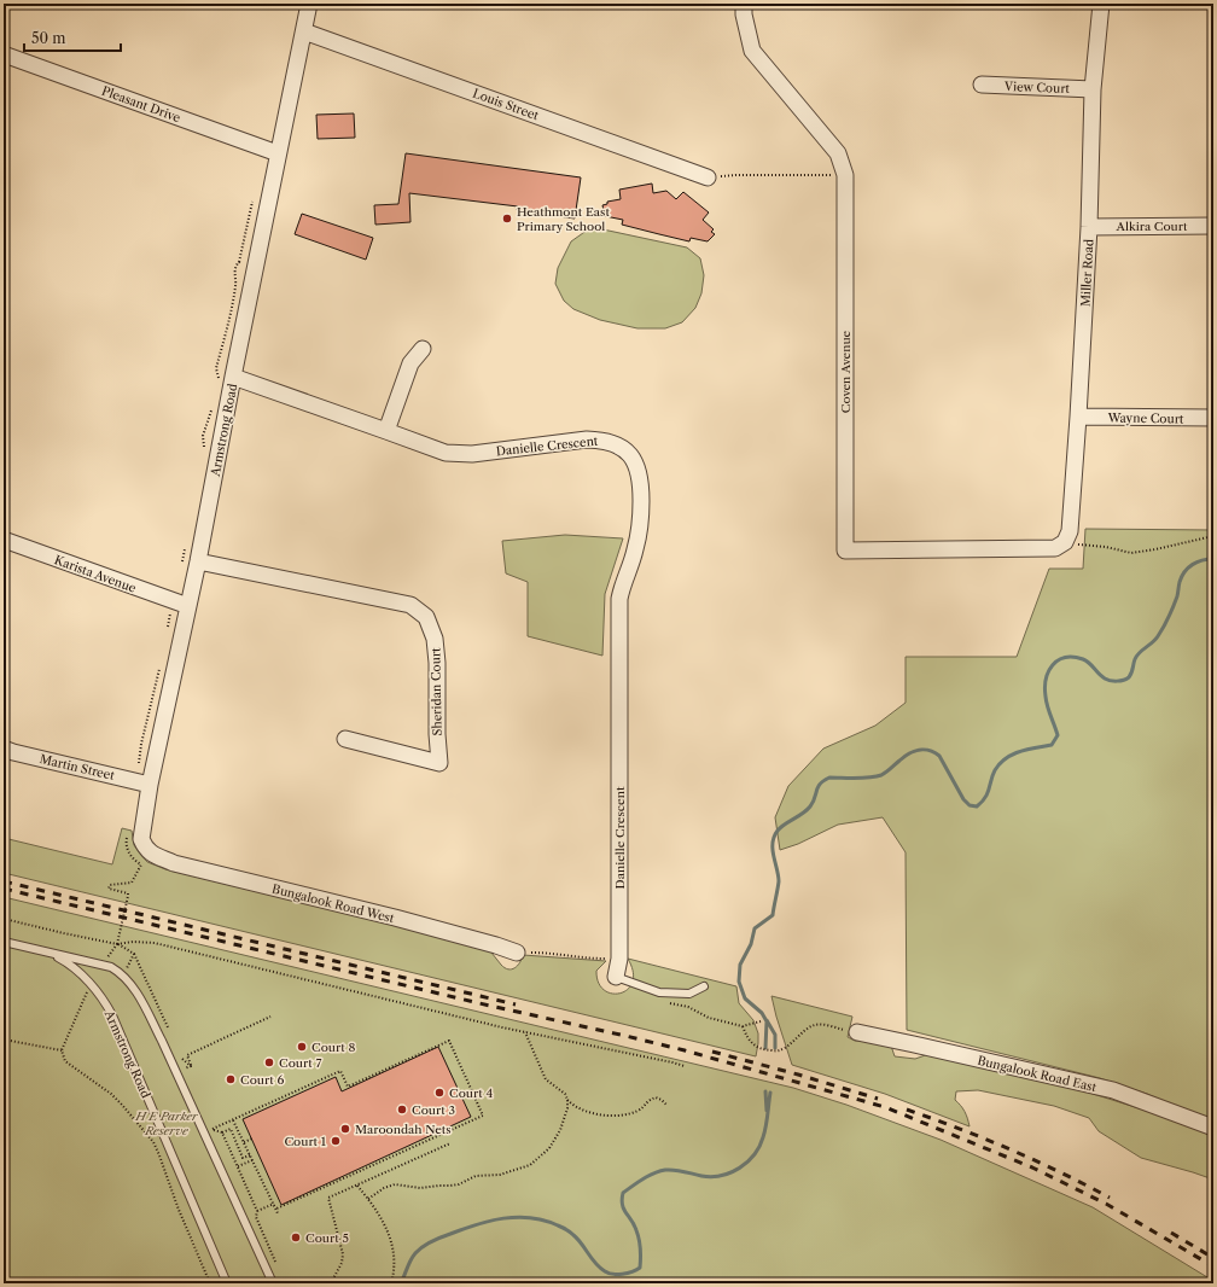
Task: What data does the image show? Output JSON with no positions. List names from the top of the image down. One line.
{"streets":{"street":["View Court","Pleasant Drive","Louis Street","Alkira Court","Miller Road","Coven Avenue","Wayne Court","Armstrong Road","Danielle Crescent","Karista Avenue","Sheridan Court","Martin Street","Bungalook Road West","Bungalook Road East"]},"crossings":[["View Court","Miller Road"],["Pleasant Drive","Armstrong Road"],["Louis Street","Armstrong Road"],["Alkira Court","Miller Road"],["Miller Road","Coven Avenue"],["Miller Road","Wayne Court"],["Armstrong Road","Danielle Crescent"],["Armstrong Road","Karista Avenue"],["Armstrong Road","Sheridan Court"],["Armstrong Road","Martin Street"],["Armstrong Road","Bungalook Road West"]],"parks":["H E Parker Reserve"],"places":["Heathmont East Primary School","Court 8","Court 7","Court 6","Court 4","Court 3","Maroondah Nets","Court 1","Court 5"],"scale_bar":"50 m"}
